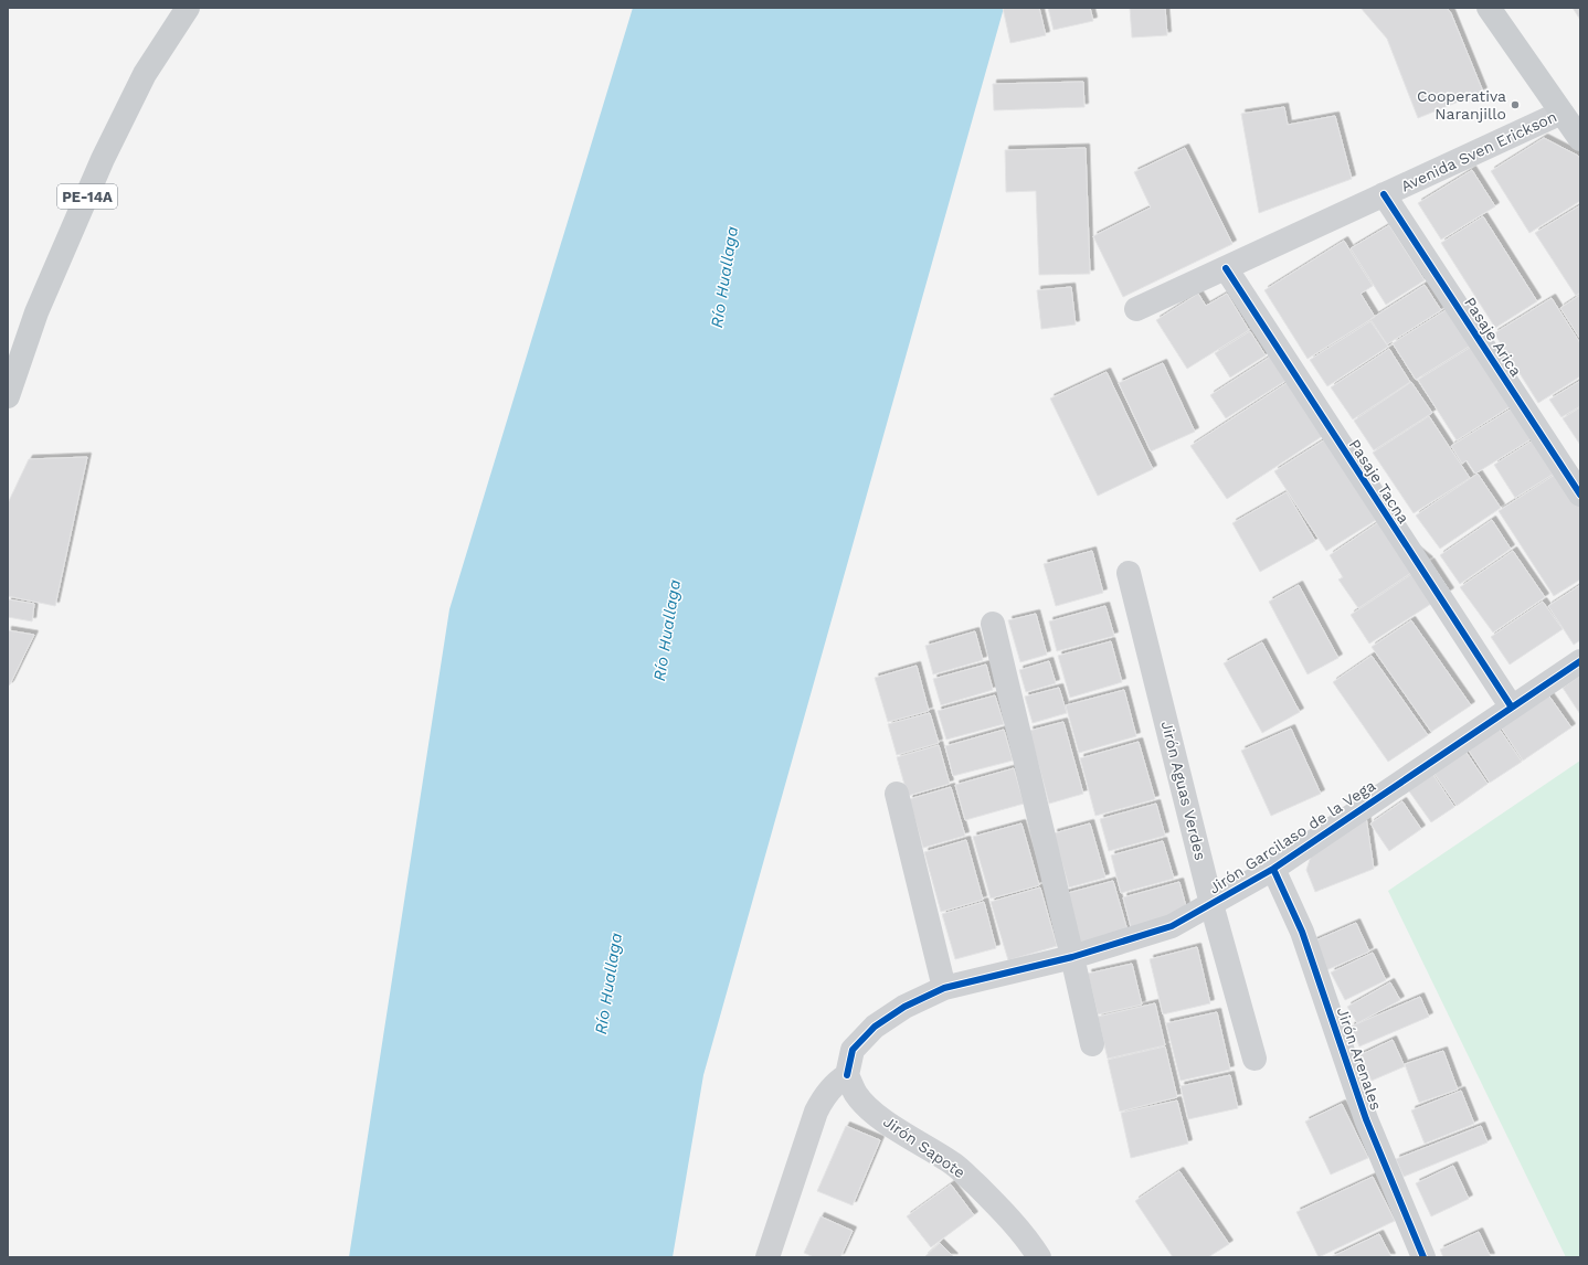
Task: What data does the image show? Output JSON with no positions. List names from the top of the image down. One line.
{"streets":{"main road":["PE-14A"],"street":["Avenida Sven Erickson","Pasaje Arica","Pasaje Tacna","Jirón Aguas Verdes","Jirón Garcilaso de la Vega","Jirón Arenales","Jirón Sapote"]},"crossings":[["Avenida Sven Erickson","Pasaje Arica"],["Avenida Sven Erickson","Pasaje Tacna"],["Pasaje Tacna","Jirón Garcilaso de la Vega"],["Jirón Aguas Verdes","Jirón Garcilaso de la Vega"],["Jirón Garcilaso de la Vega","Jirón Arenales"],["Jirón Garcilaso de la Vega","Jirón Sapote"]],"water":["Río Huallaga"],"places":["Cooperativa Naranjillo"]}
